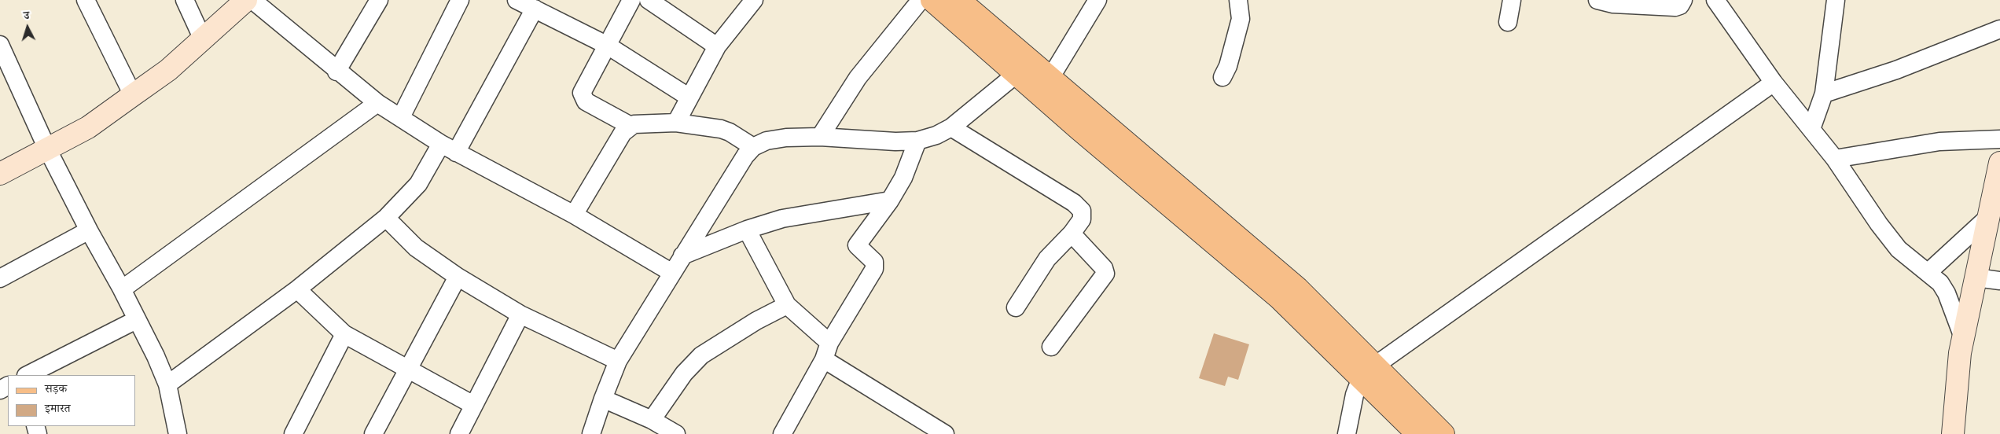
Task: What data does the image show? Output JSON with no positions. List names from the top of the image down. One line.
{"legend":["सड़क","इमारत"],"north":"top"}
